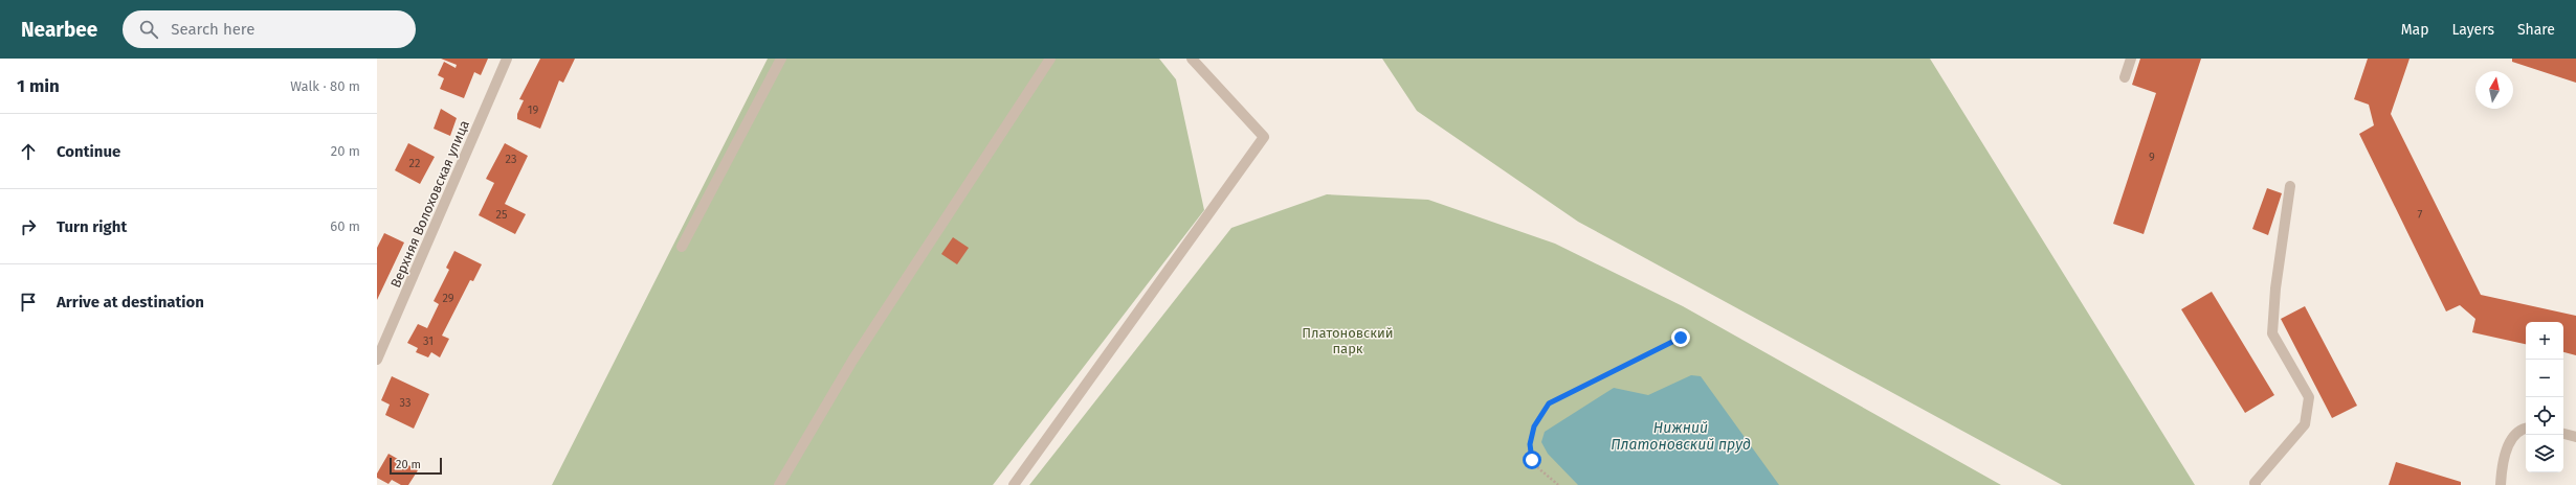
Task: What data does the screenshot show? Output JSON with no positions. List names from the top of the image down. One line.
{"streets":{"street":["Верхняя Волоховская улица"]},"water":["Нижний Платоновский пруд"],"parks":["Платоновский парк"],"house_numbers":["19","9","23","22","25","7","29","31","33"],"scale_bar":"20 m","north":"top","page":{"header":"Nearbee","search":"Search here","nav":["Map","Layers","Share"],"heading":["1 min","Walk · 80 m"],"list":[["Continue","20 m"],["Turn right","60 m"],"Arrive at destination"],"map_buttons":["+","−"],"scale":"20 m"}}
